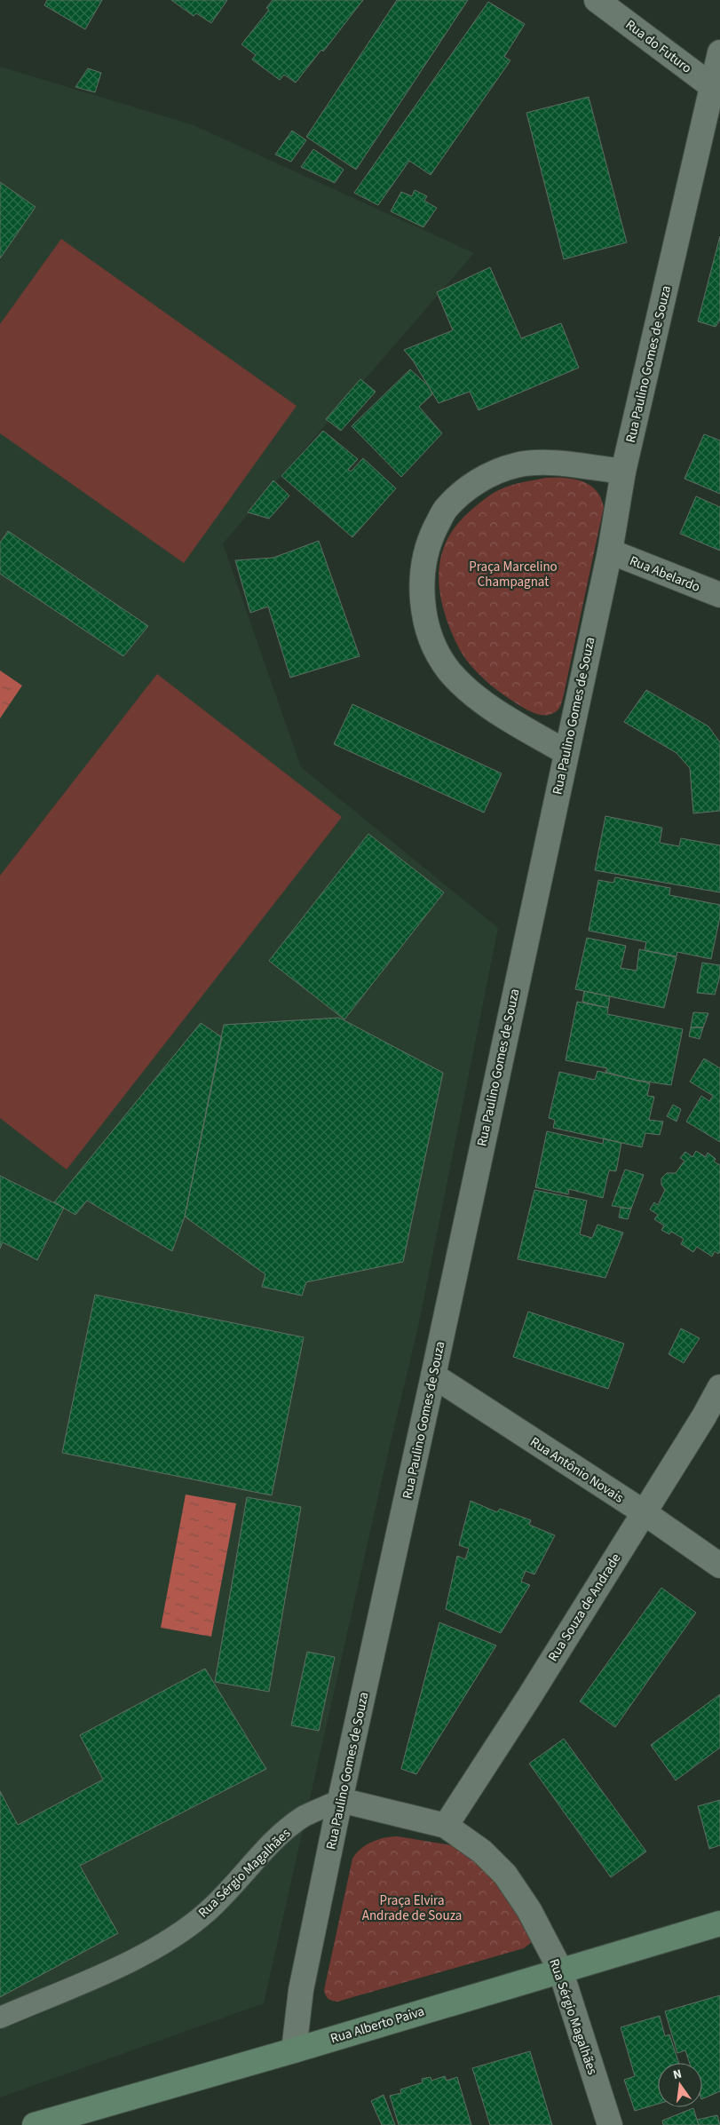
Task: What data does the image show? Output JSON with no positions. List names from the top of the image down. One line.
{"streets":{"main road":["Rua Alberto Paiva"],"street":["Rua do Futuro","Rua Paulino Gomes de Souza","Rua Abelardo","Rua Antônio Novais","Rua Souza de Andrade","Rua Sérgio Magalhães"]},"crossings":[["Rua do Futuro","Rua Paulino Gomes de Souza"],["Rua Paulino Gomes de Souza","Rua Abelardo"],["Rua Paulino Gomes de Souza","Rua Antônio Novais"],["Rua Paulino Gomes de Souza","Rua Sérgio Magalhães"],["Rua Paulino Gomes de Souza","Rua Alberto Paiva"],["Rua Antônio Novais","Rua Souza de Andrade"],["Rua Souza de Andrade","Rua Sérgio Magalhães"],["Rua Sérgio Magalhães","Rua Alberto Paiva"]],"parks":["Praça Marcelino Champagnat","Praça Elvira Andrade de Souza"],"north":"top"}
